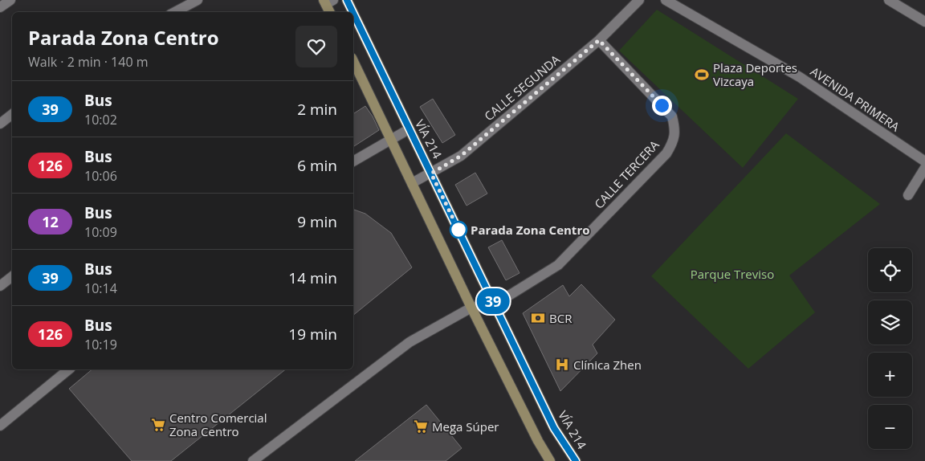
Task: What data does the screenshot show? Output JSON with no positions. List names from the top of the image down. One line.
{"streets":{"main road":["VÍA 214"],"street":["CALLE SEGUNDA","AVENIDA PRIMERA","CALLE TERCERA"]},"crossings":[["CALLE SEGUNDA","VÍA 214"],["CALLE SEGUNDA","CALLE TERCERA"],["VÍA 214","CALLE TERCERA"]],"parks":["Parque Treviso"],"places":{"sports":["Plaza Deportes Vizcaya"],"other":["Parada Zona Centro"],"bank":["BCR"],"hospital":["Clínica Zhen"],"supermarket":["Centro Comercial Zona Centro","Mega Súper"]},"lines":["bus line 39"],"page":{"on_map":"39","heading":["Parada Zona Centro","Walk · 2 min · 140 m"],"list":[{"mark":"39","name":"Bus","note":"10:02","value":"2 min"},{"mark":"126","name":"Bus","note":"10:06","value":"6 min"},{"mark":"12","name":"Bus","note":"10:09","value":"9 min"},{"mark":"39","name":"Bus","note":"10:14","value":"14 min"},{"mark":"126","name":"Bus","note":"10:19","value":"19 min"}],"map_buttons":["+","−"]}}
